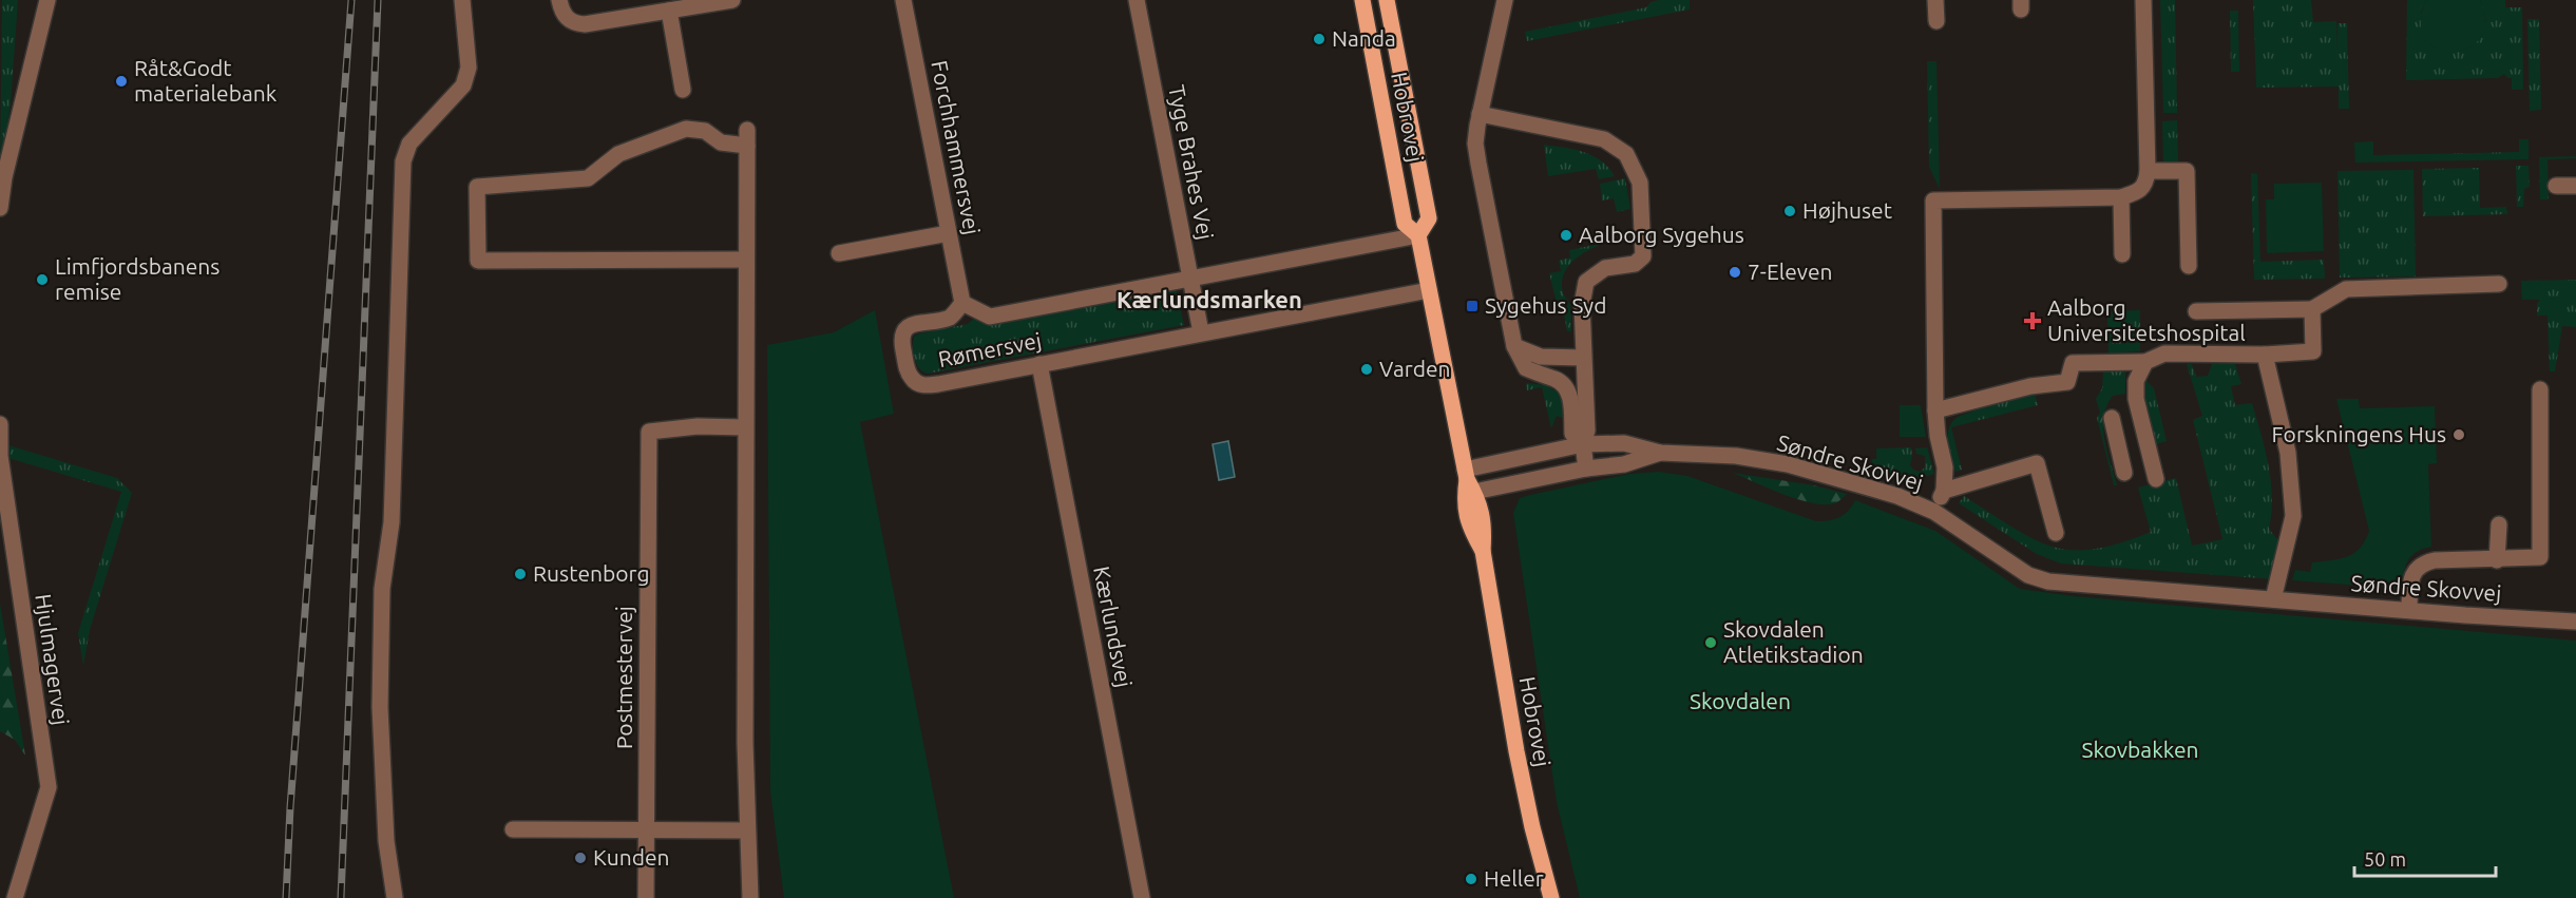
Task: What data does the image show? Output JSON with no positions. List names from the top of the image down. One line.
{"streets":{"main road":["Hobrovej"],"street":["Forchhammersvej","Tyge Brahes Vej","Rømersvej","Søndre Skovvej","Kærlundsvej","Hjulmagervej","Postmestervej"]},"crossings":[["Hobrovej","Rømersvej"],["Hobrovej","Søndre Skovvej"],["Forchhammersvej","Rømersvej"],["Tyge Brahes Vej","Rømersvej"],["Rømersvej","Kærlundsvej"]],"districts":["Kærlundsmarken"],"parks":["Skovdalen","Skovbakken"],"places":{"other":["Nanda","Råt&Godt materialebank","Højhuset","Aalborg Sygehus","7-Eleven","Limfjordsbanens remise","Varden","Forskningens Hus","Rustenborg","Skovdalen Atletikstadion","Kunden","Heller"],"transit":["Sygehus Syd"],"health":["Aalborg Universitetshospital"]},"scale_bar":"50 m"}
